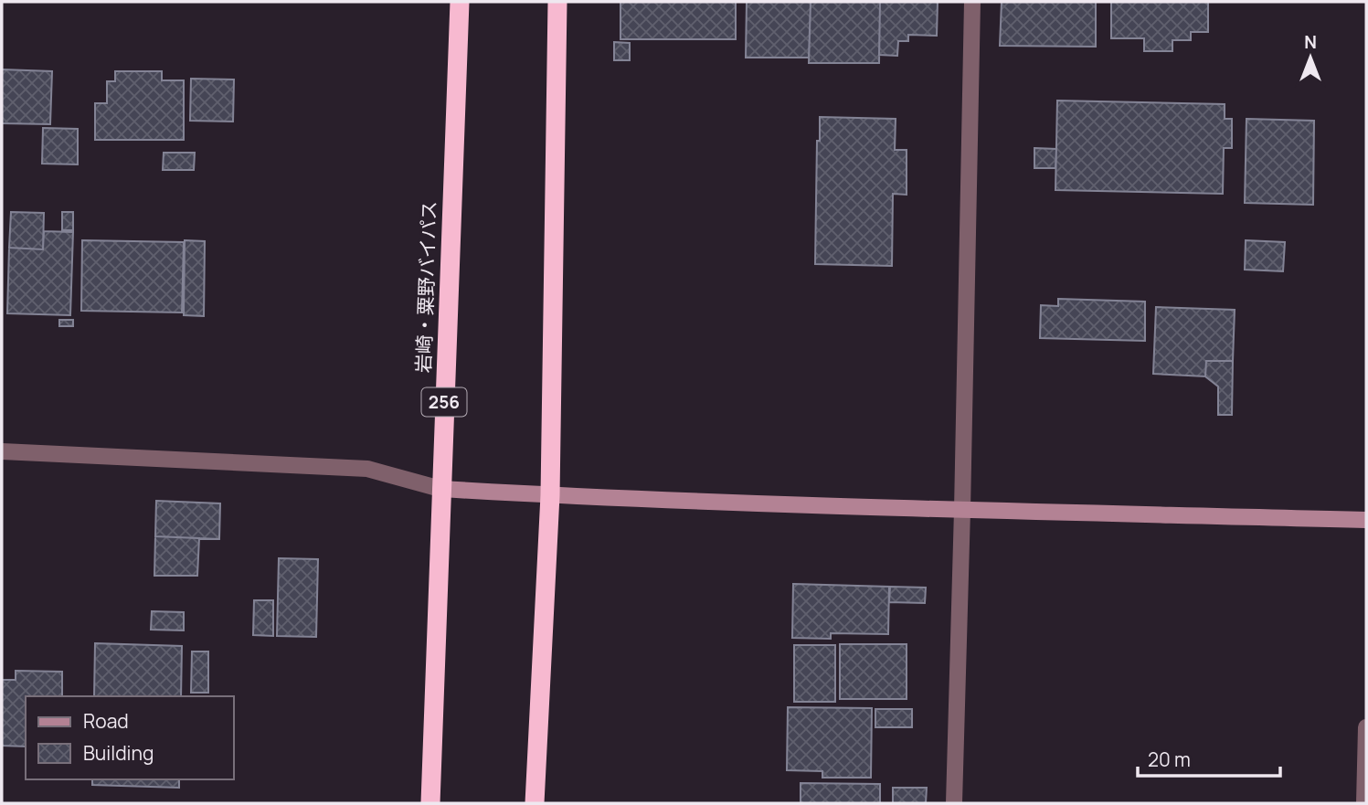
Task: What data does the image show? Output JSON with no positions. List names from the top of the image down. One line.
{"streets":{"highway":["岩崎・粟野バイパス","256"]},"legend":["Road","Building"],"scale_bar":"20 m","north":"top"}
